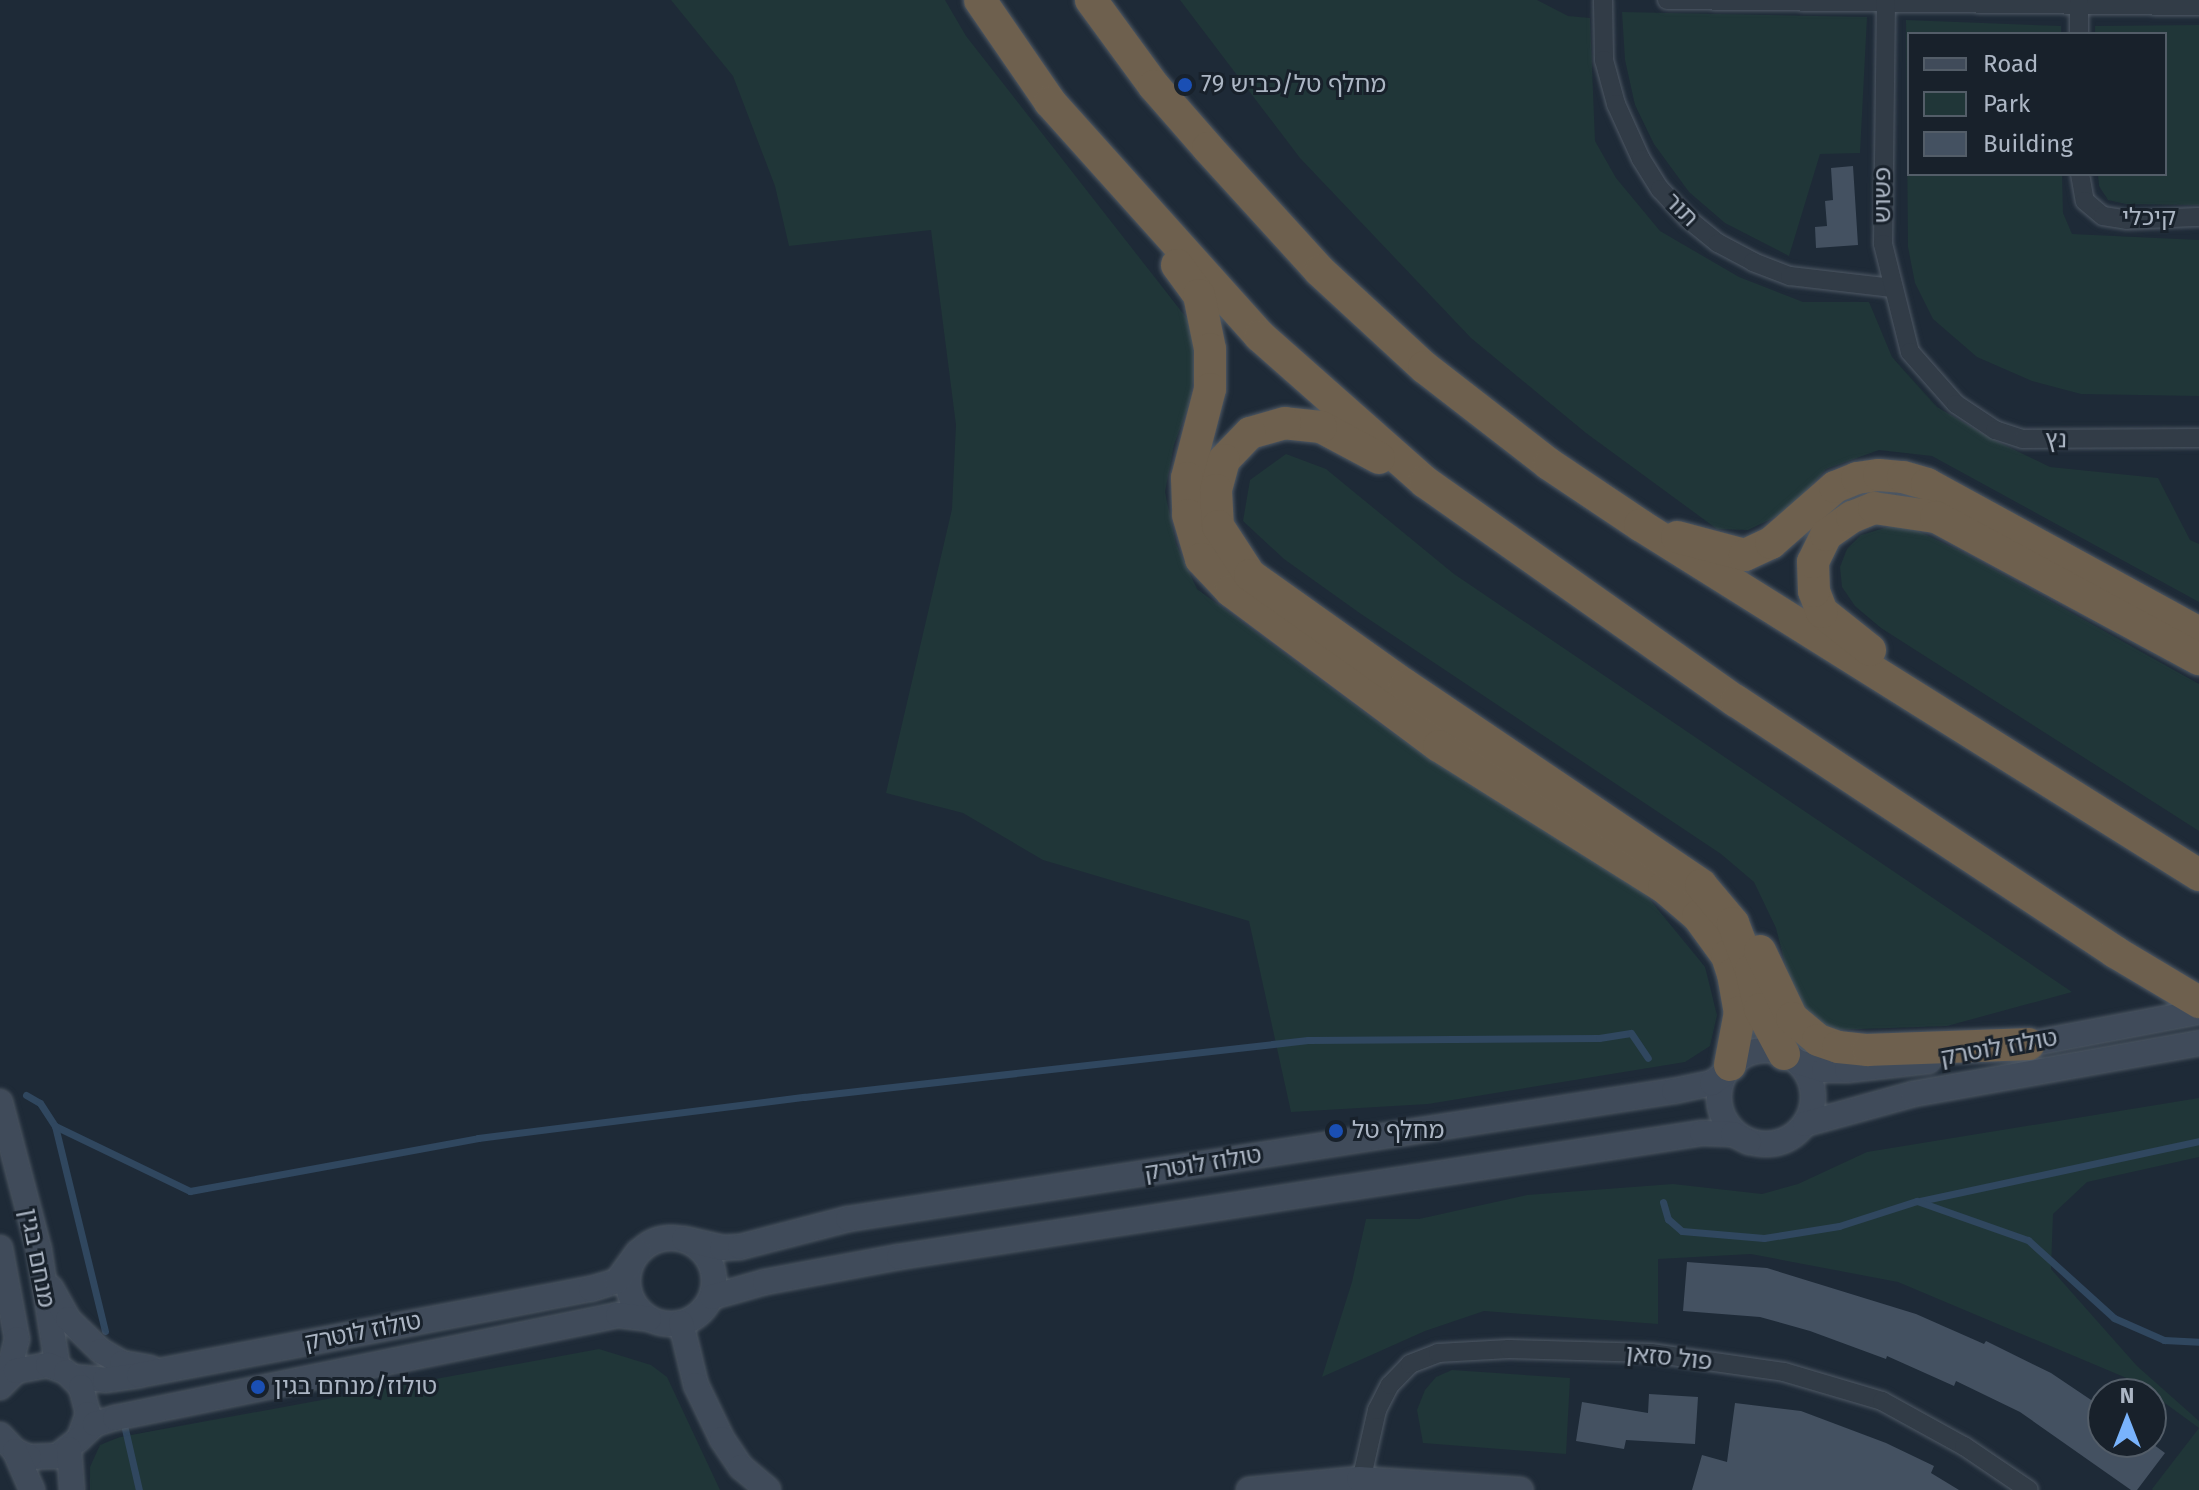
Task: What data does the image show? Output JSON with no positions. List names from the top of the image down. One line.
{"streets":{"main road":["טולוז לוטרק","מנחם בגין"],"street":["פשוש","תור","קיכלי","נץ","פול סזאן"]},"crossings":[["פשוש","תור"],["פשוש","נץ"],["טולוז לוטרק","מנחם בגין"]],"places":["מחלף טל/כביש 79","מחלף טל","טולוז/מנחם בגין"],"legend":["Road","Park","Building"],"north":"top"}
